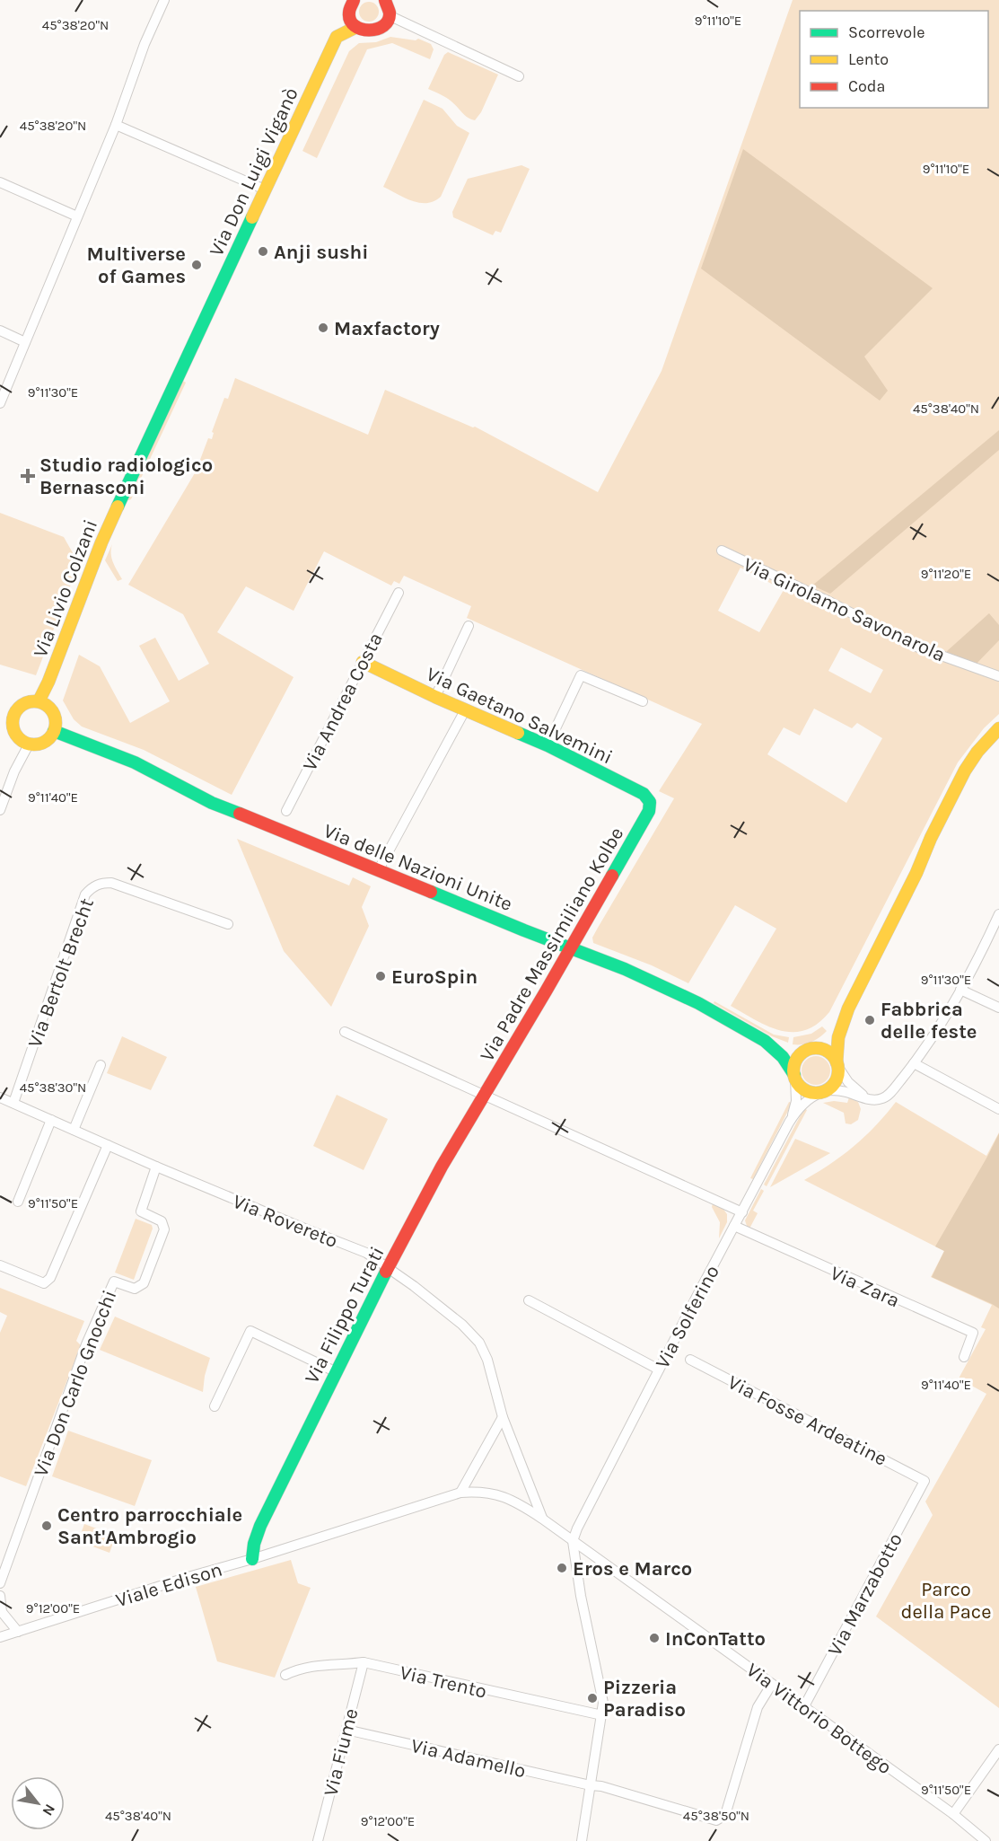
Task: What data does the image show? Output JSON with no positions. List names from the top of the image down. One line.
{"streets":{"street":["Via Don Luigi Viganò","Via Livio Colzani","Via Girolamo Savonarola","Via Andrea Costa","Via Gaetano Salvemini","Via delle Nazioni Unite","Via Padre Massimiliano Kolbe","Via Bertolt Brecht","Via Rovereto","Via Zara","Via Filippo Turati","Via Solferino","Via Don Carlo Gnocchi","Via Fosse Ardeatine","Viale Edison","Via Marzabotto","Via Trento","Via Vittorio Bottego","Via Fiume","Via Adamello"]},"crossings":[["Via Don Luigi Viganò","Via Livio Colzani"],["Via Livio Colzani","Via delle Nazioni Unite"],["Via Andrea Costa","Via Gaetano Salvemini"],["Via Gaetano Salvemini","Via Padre Massimiliano Kolbe"],["Via delle Nazioni Unite","Via Padre Massimiliano Kolbe"],["Via Padre Massimiliano Kolbe","Via Filippo Turati"],["Via Bertolt Brecht","Via Rovereto"],["Via Rovereto","Via Filippo Turati"],["Via Rovereto","Via Don Carlo Gnocchi"],["Via Zara","Via Solferino"],["Via Filippo Turati","Viale Edison"],["Via Solferino","Via Vittorio Bottego"],["Via Fosse Ardeatine","Via Marzabotto"],["Via Marzabotto","Via Vittorio Bottego"],["Via Trento","Via Fiume"],["Via Vittorio Bottego","Via Adamello"],["Via Fiume","Via Adamello"]],"parks":["Parco della Pace"],"places":{"other":["Anji sushi","Multiverse of Games","Maxfactory","EuroSpin","Fabbrica delle feste","Centro parrocchiale Sant'Ambrogio","Eros e Marco","InConTatto","Pizzeria Paradiso"],"health":["Studio radiologico Bernasconi"]},"legend":["Scorrevole","Lento","Coda"],"north":"bottom right","coordinates":["9°11'10\"E","45°38'20\"N","9°11'30\"E","45°38'40\"N","9°11'20\"E","9°11'40\"E","45°38'30\"N","9°11'50\"E","9°12'00\"E","45°38'50\"N"]}
